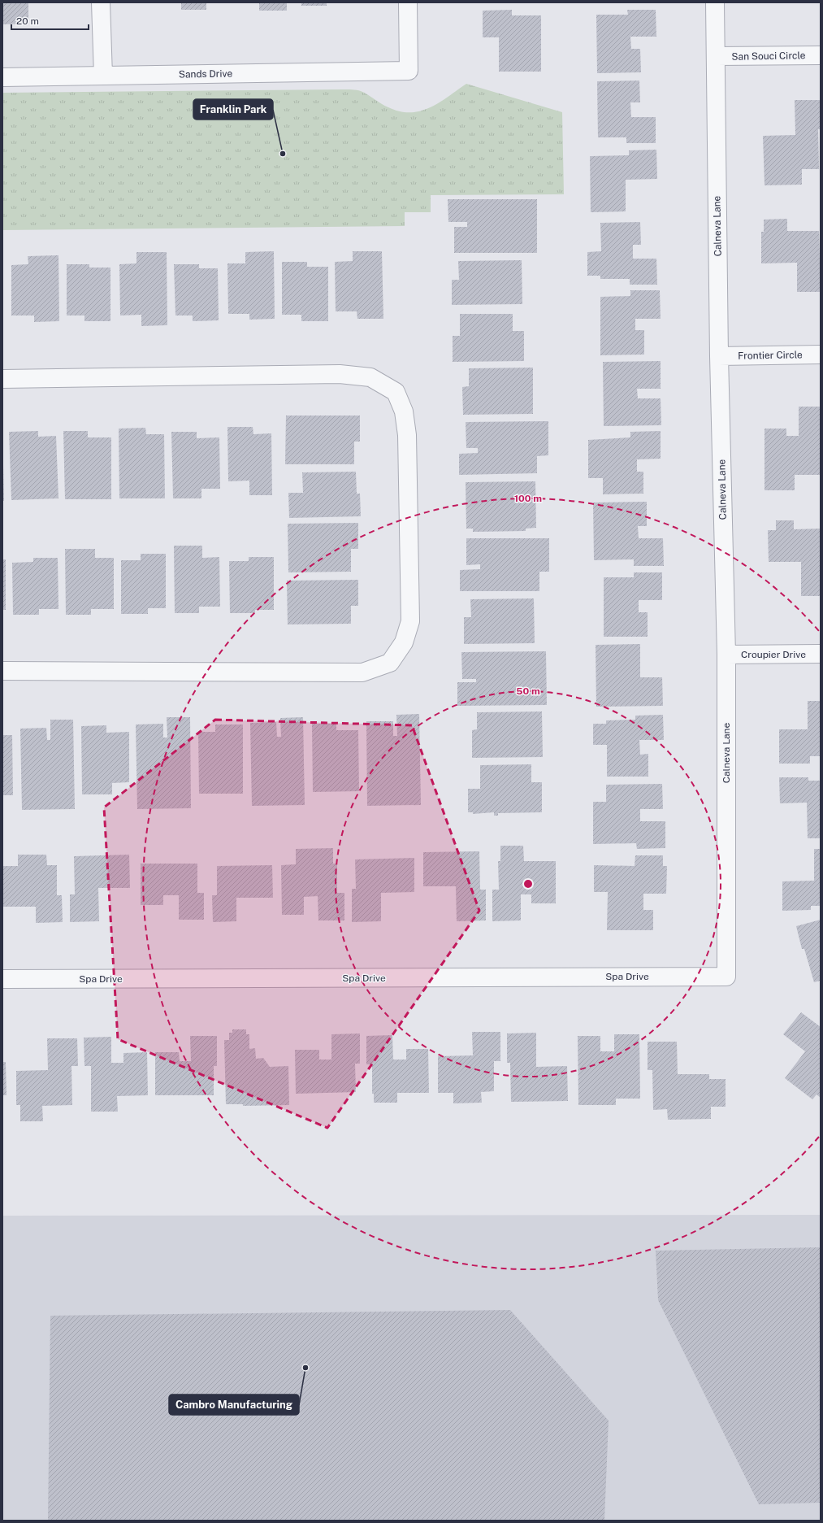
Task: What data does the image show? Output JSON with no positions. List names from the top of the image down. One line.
{"streets":{"street":["San Souci Circle","Sands Drive","Calneva Lane","Frontier Circle","Croupier Drive","Spa Drive"]},"crossings":[["San Souci Circle","Calneva Lane"],["Calneva Lane","Frontier Circle"],["Calneva Lane","Croupier Drive"],["Calneva Lane","Spa Drive"]],"places":["Franklin Park","Cambro Manufacturing"],"scale_bar":"20 m","rings":["100 m","50 m"]}
